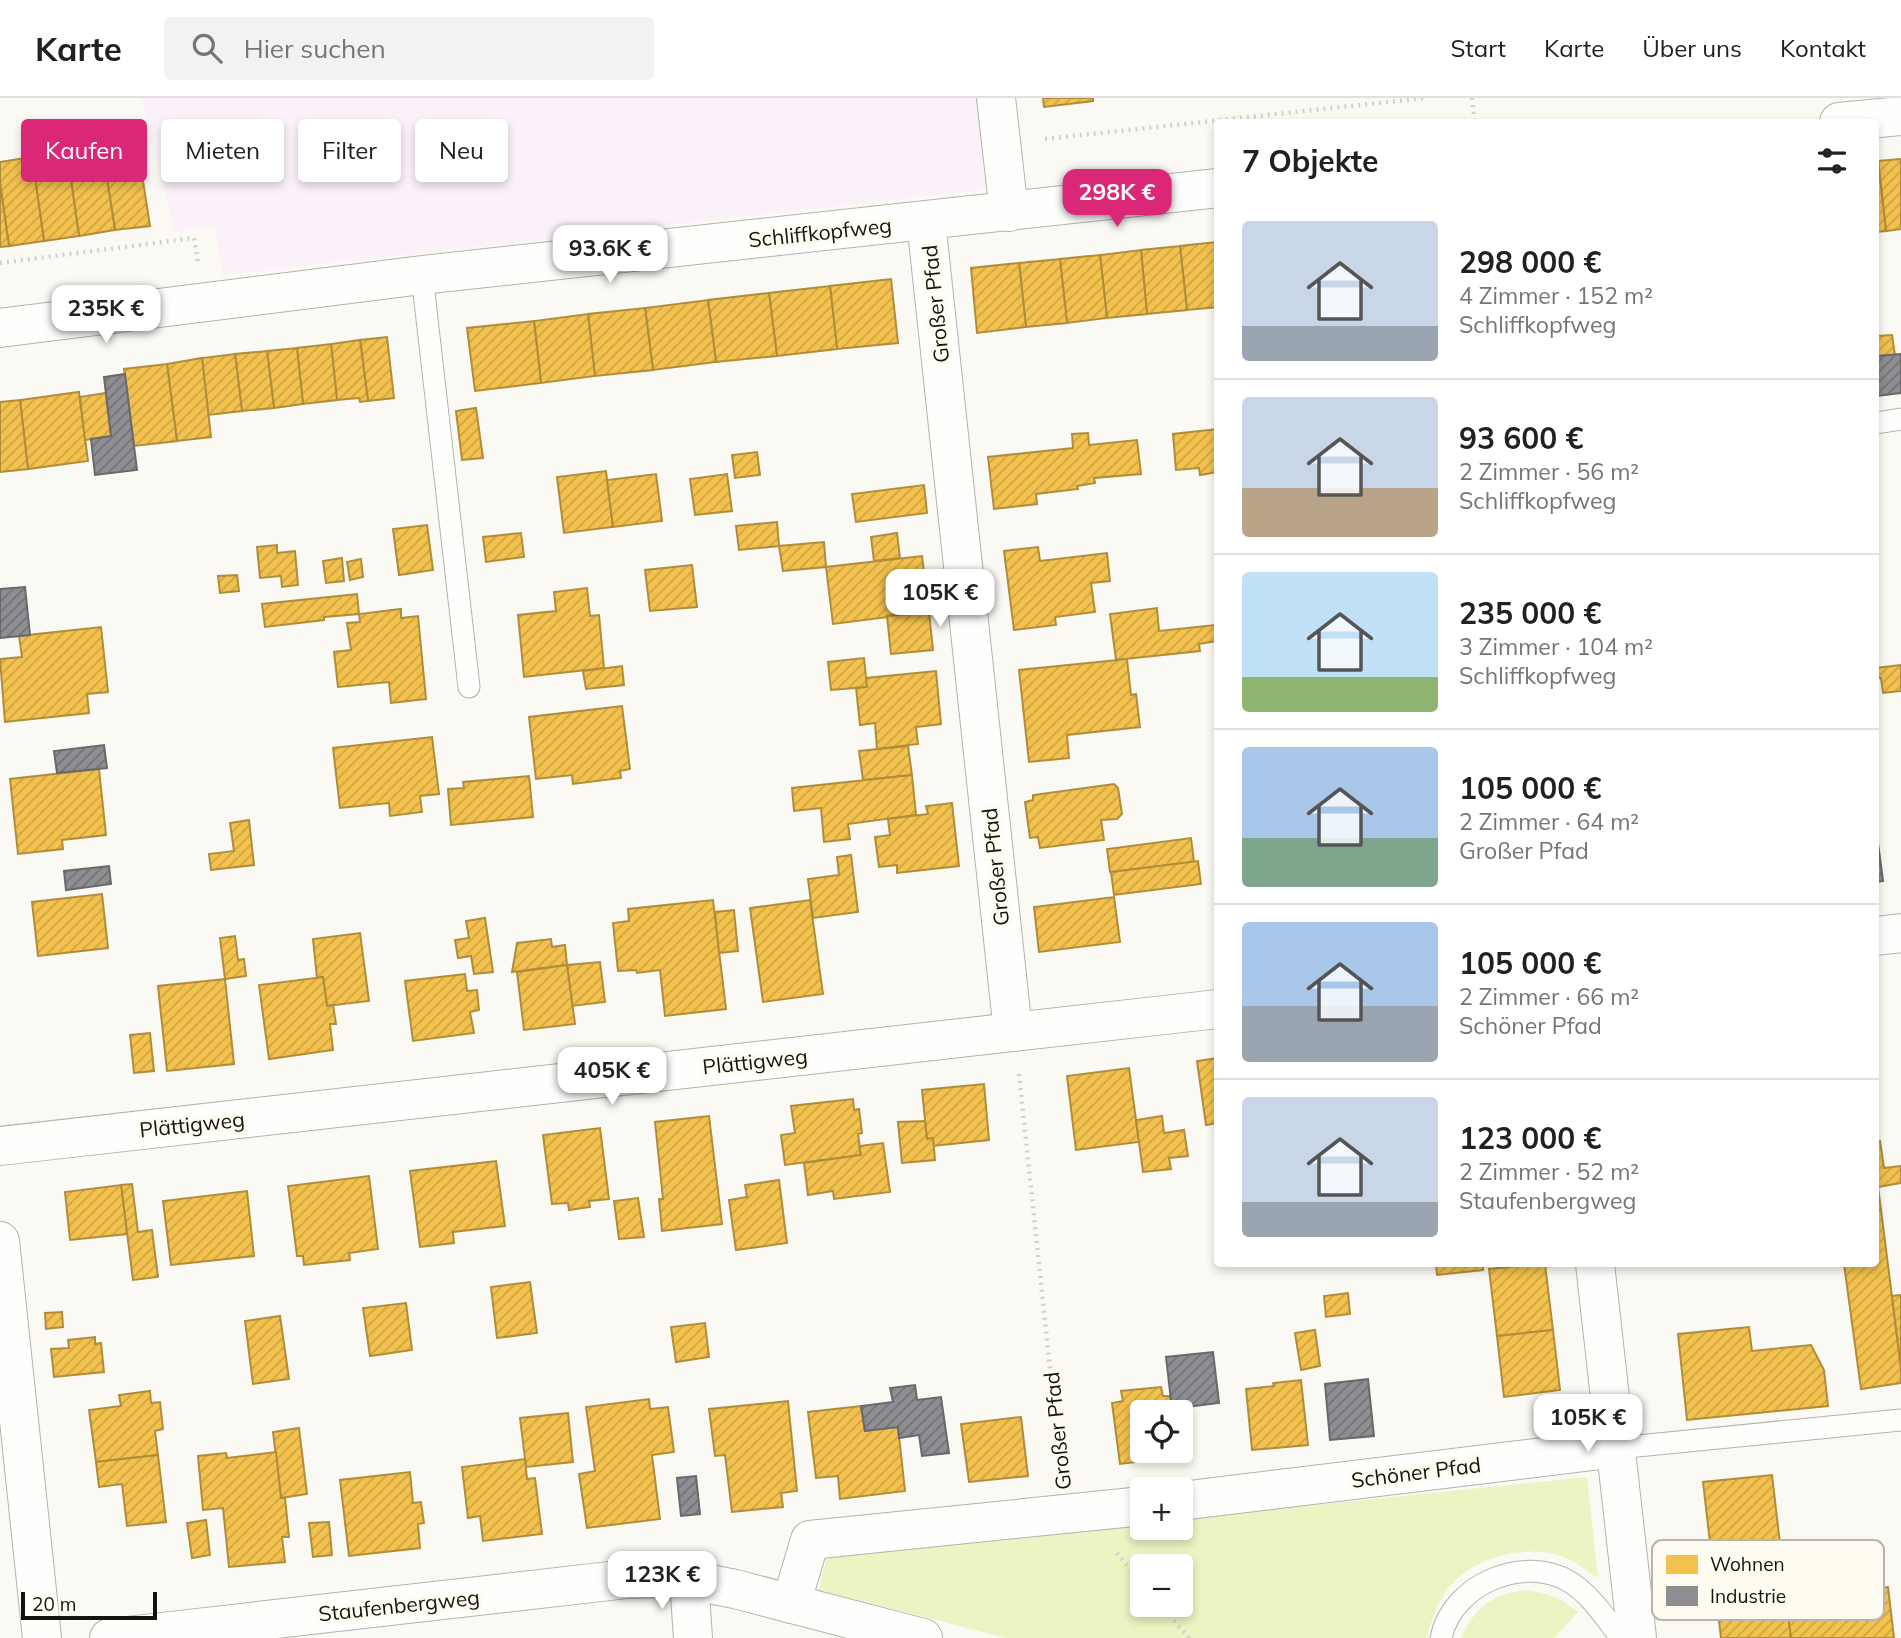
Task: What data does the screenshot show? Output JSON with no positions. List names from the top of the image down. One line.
{"streets":{"street":["Schliffkopfweg","Großer Pfad","Plättigweg","Schöner Pfad","Staufenbergweg"]},"crossings":[["Schliffkopfweg","Großer Pfad"],["Großer Pfad","Plättigweg"]],"legend":["Wohnen","Industrie"],"scale_bar":"20 m","page":{"header":"Karte","search":"Hier suchen","nav":["Start","Karte","Über uns","Kontakt"],"chip":["Kaufen","Mieten","Filter","Neu"],"heading":"7 Objekte","price":["298K €","93.6K €","235K €","105K €","405K €","105K €","123K €"],"list":[{"name":"298 000 €","note":"4 Zimmer · 152 m² · Schliffkopfweg"},{"name":"93 600 €","note":"2 Zimmer · 56 m² · Schliffkopfweg"},{"name":"235 000 €","note":"3 Zimmer · 104 m² · Schliffkopfweg"},{"name":"105 000 €","note":"2 Zimmer · 64 m² · Großer Pfad"},{"name":"105 000 €","note":"2 Zimmer · 66 m² · Schöner Pfad"},{"name":"123 000 €","note":"2 Zimmer · 52 m² · Staufenbergweg"}],"map_buttons":["+","−"],"scale":"20 m"}}
